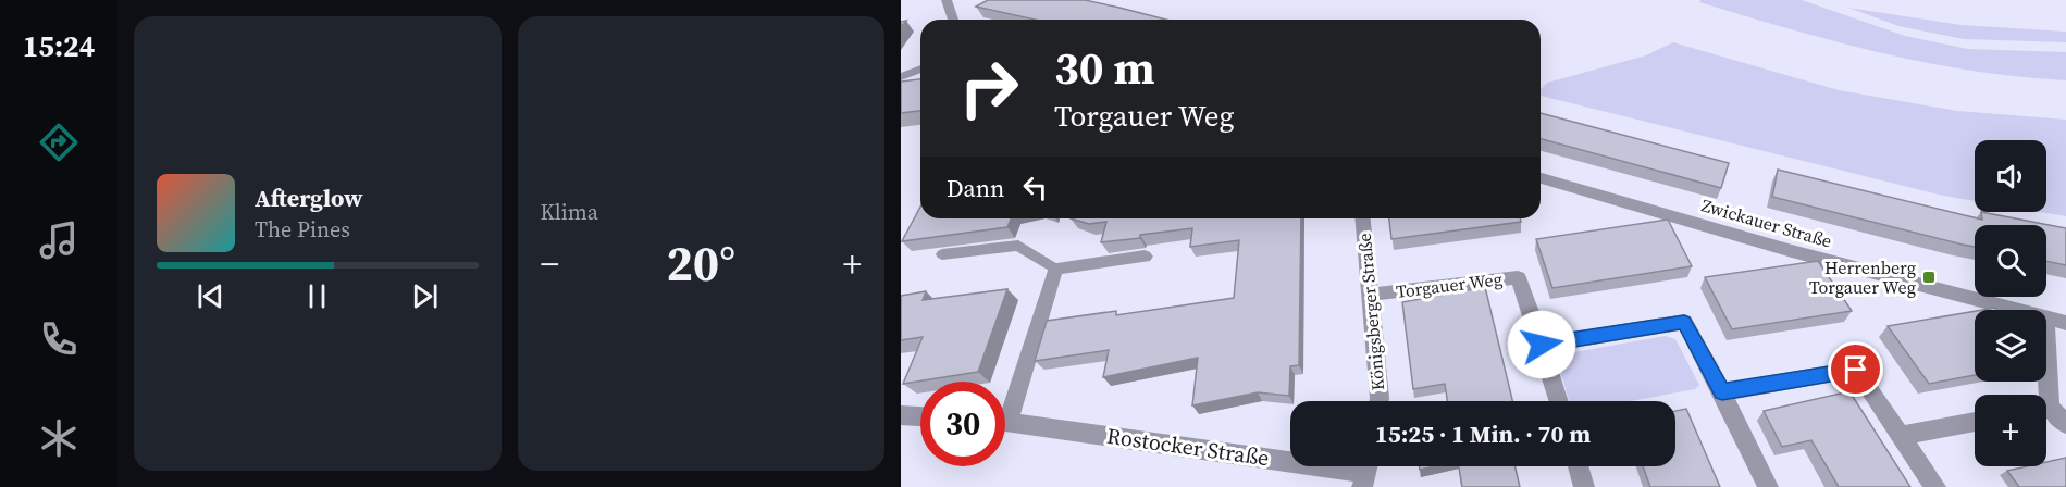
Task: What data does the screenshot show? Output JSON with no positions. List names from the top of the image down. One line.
{"streets":{"street":["Zwickauer Straße","Torgauer Weg","Königsberger Straße","Rostocker Straße"]},"crossings":[["Torgauer Weg","Königsberger Straße"]],"places":{"transit":["Herrenberg Torgauer Weg"]},"page":{"tabs":"15:24","tile":"Klima","turn":["30 m","Torgauer Weg"],"map_buttons":"+","then":"Dann","song":["Afterglow","The Pines"],"heat":["−","20°","+"],"limit":"30","trip":"15:25 · 1 Min. · 70 m"}}
